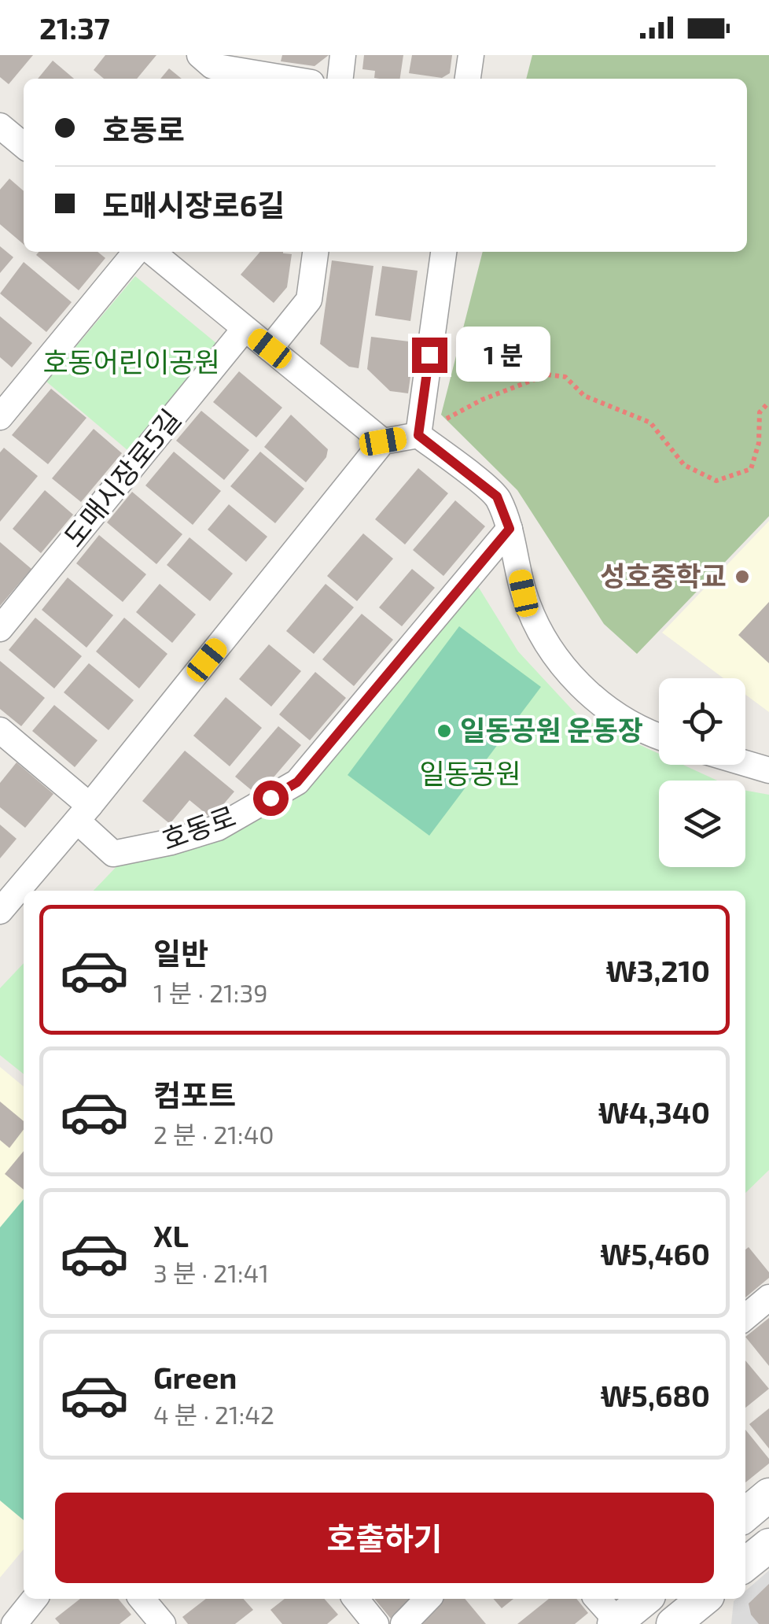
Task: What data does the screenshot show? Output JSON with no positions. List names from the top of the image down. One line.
{"streets":{"street":["도매시장로5길","호동로"]},"parks":["호동어린이공원","일동공원"],"places":["성호중학교","일동공원 운동장"],"page":{"status":"21:37","banner":["호동로","도매시장로6길"],"bubble":"1 분","list":[{"name":"일반","note":"1 분 · 21:39","value":"₩3,210"},{"name":"컴포트","note":"2 분 · 21:40","value":"₩4,340"},{"name":"XL","note":"3 분 · 21:41","value":"₩5,460"},{"name":"Green","note":"4 분 · 21:42","value":"₩5,680"}],"buttons":"호출하기"}}
